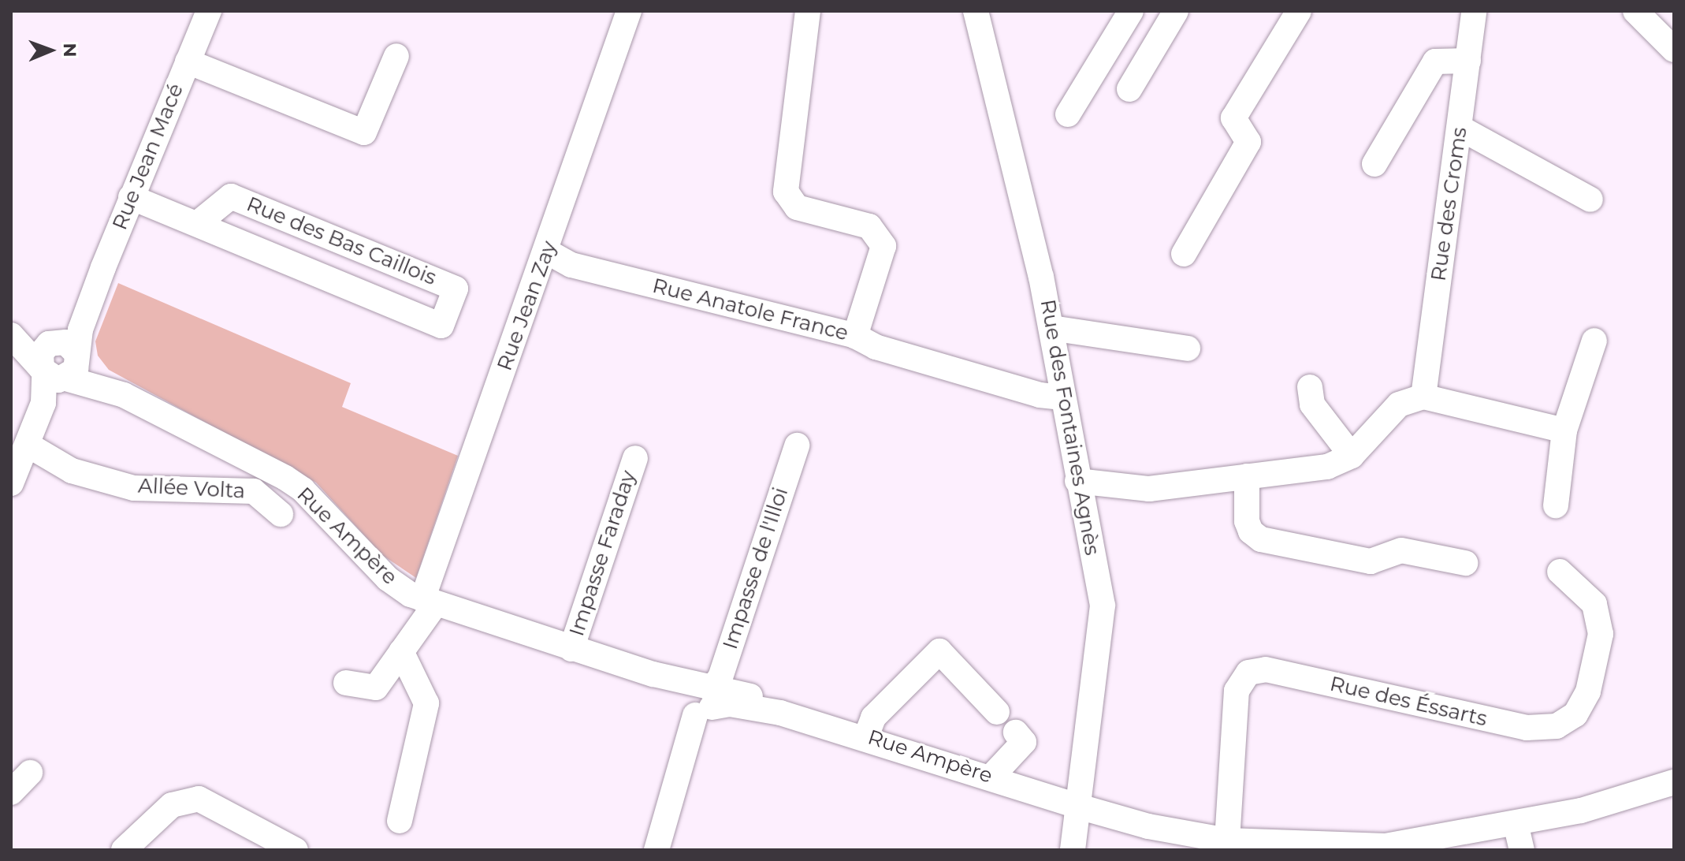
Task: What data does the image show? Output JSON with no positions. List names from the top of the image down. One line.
{"streets":{"street":["Rue Jean Macé","Rue des Croms","Rue des Bas Caillois","Rue Jean Zay","Rue Anatole France","Rue des Fontaines Agnès","Allée Volta","Rue Ampère","Impasse Faraday","Impasse de l'Illoi","Rue des Éssarts"]},"crossings":[["Rue Jean Macé","Rue des Bas Caillois"],["Rue Jean Macé","Allée Volta"],["Rue Jean Macé","Rue Ampère"],["Rue Jean Zay","Rue Anatole France"],["Rue Jean Zay","Rue Ampère"],["Rue Anatole France","Rue des Fontaines Agnès"],["Rue des Fontaines Agnès","Rue Ampère"],["Rue Ampère","Impasse Faraday"],["Rue Ampère","Impasse de l'Illoi"],["Rue Ampère","Rue des Éssarts"]],"north":"right"}
